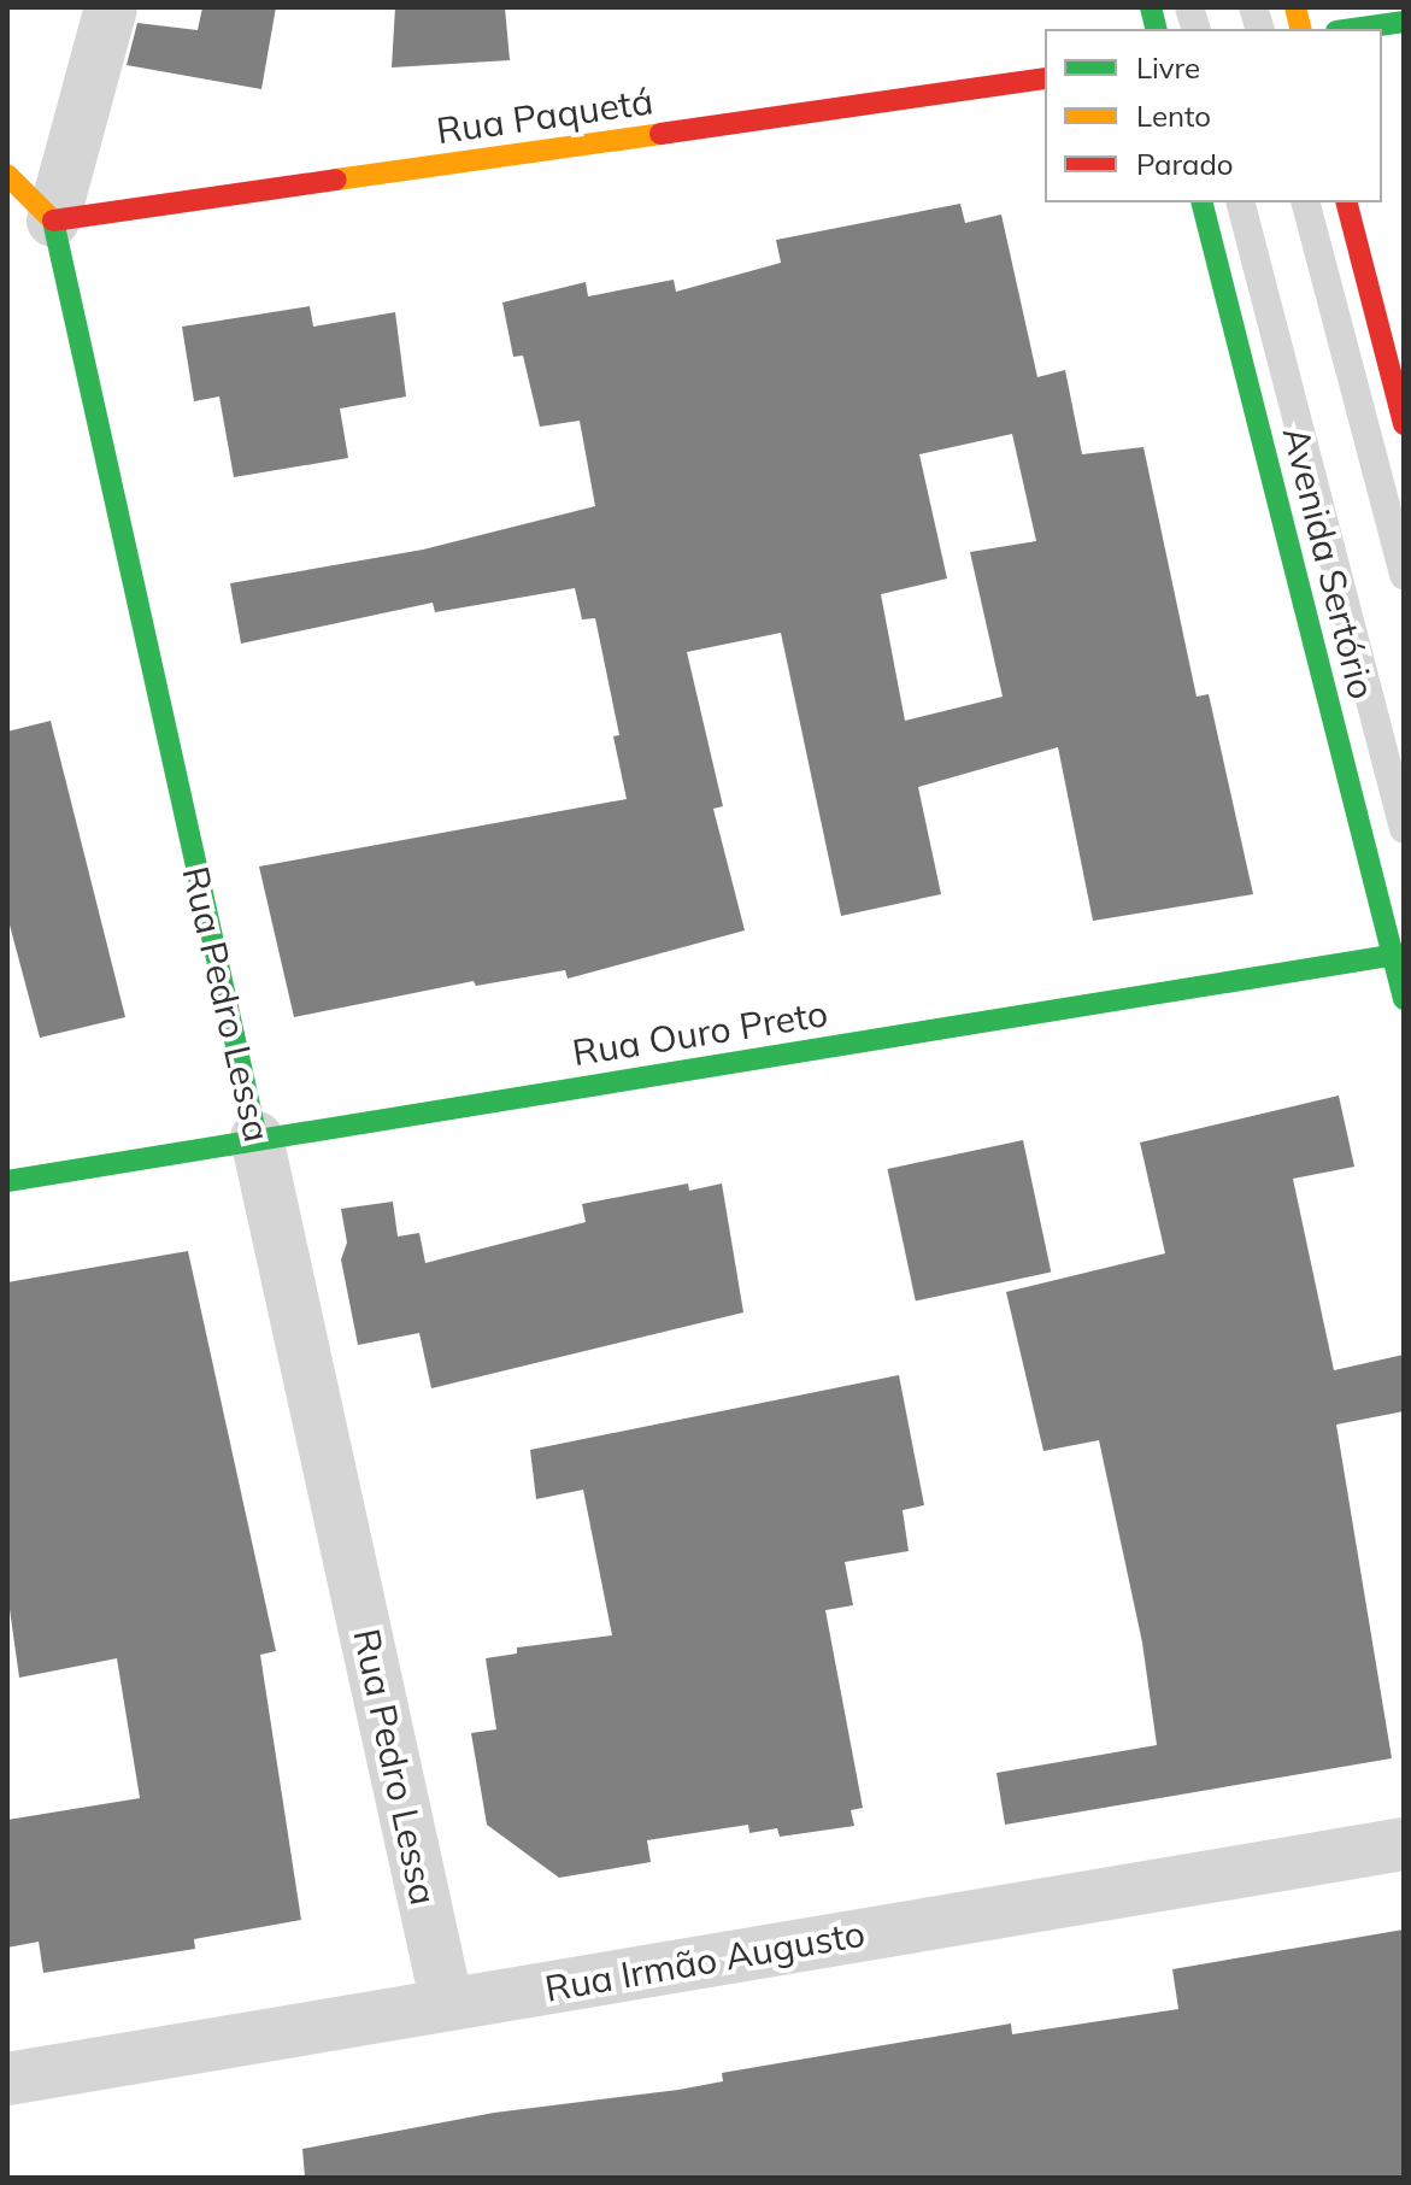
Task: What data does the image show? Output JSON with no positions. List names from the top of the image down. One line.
{"streets":{"main road":["Rua Paquetá","Avenida Sertório","Rua Pedro Lessa","Rua Ouro Preto"],"street":["Rua Irmão Augusto"]},"crossings":[["Rua Paquetá","Rua Pedro Lessa"],["Avenida Sertório","Rua Ouro Preto"],["Rua Pedro Lessa","Rua Ouro Preto"],["Rua Pedro Lessa","Rua Irmão Augusto"]],"legend":["Livre","Lento","Parado"]}
